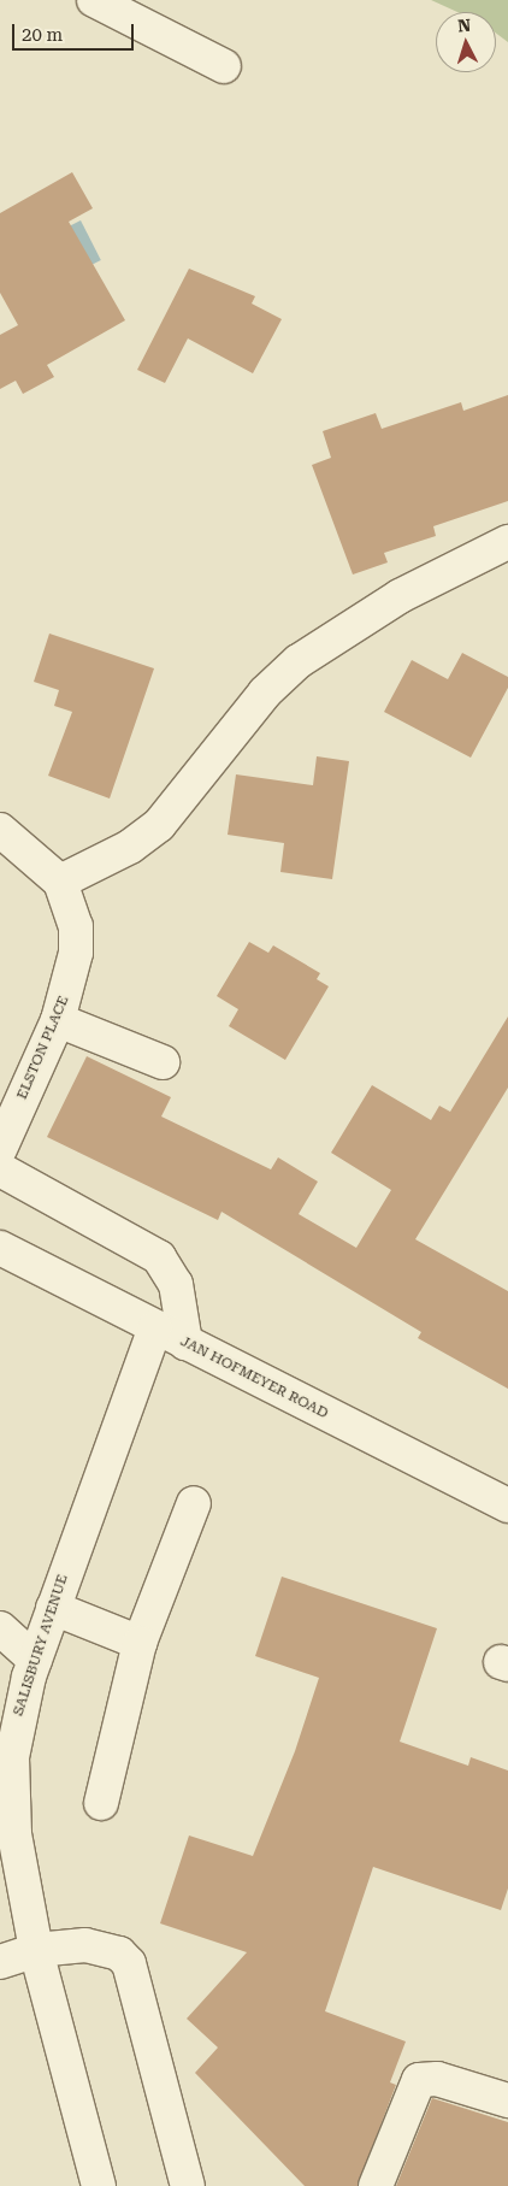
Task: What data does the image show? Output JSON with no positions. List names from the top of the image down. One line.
{"streets":{"street":["ELSTON PLACE","JAN HOFMEYER ROAD","SALISBURY AVENUE"]},"crossings":[["JAN HOFMEYER ROAD","SALISBURY AVENUE"]],"scale_bar":"20 m","north":"top"}
